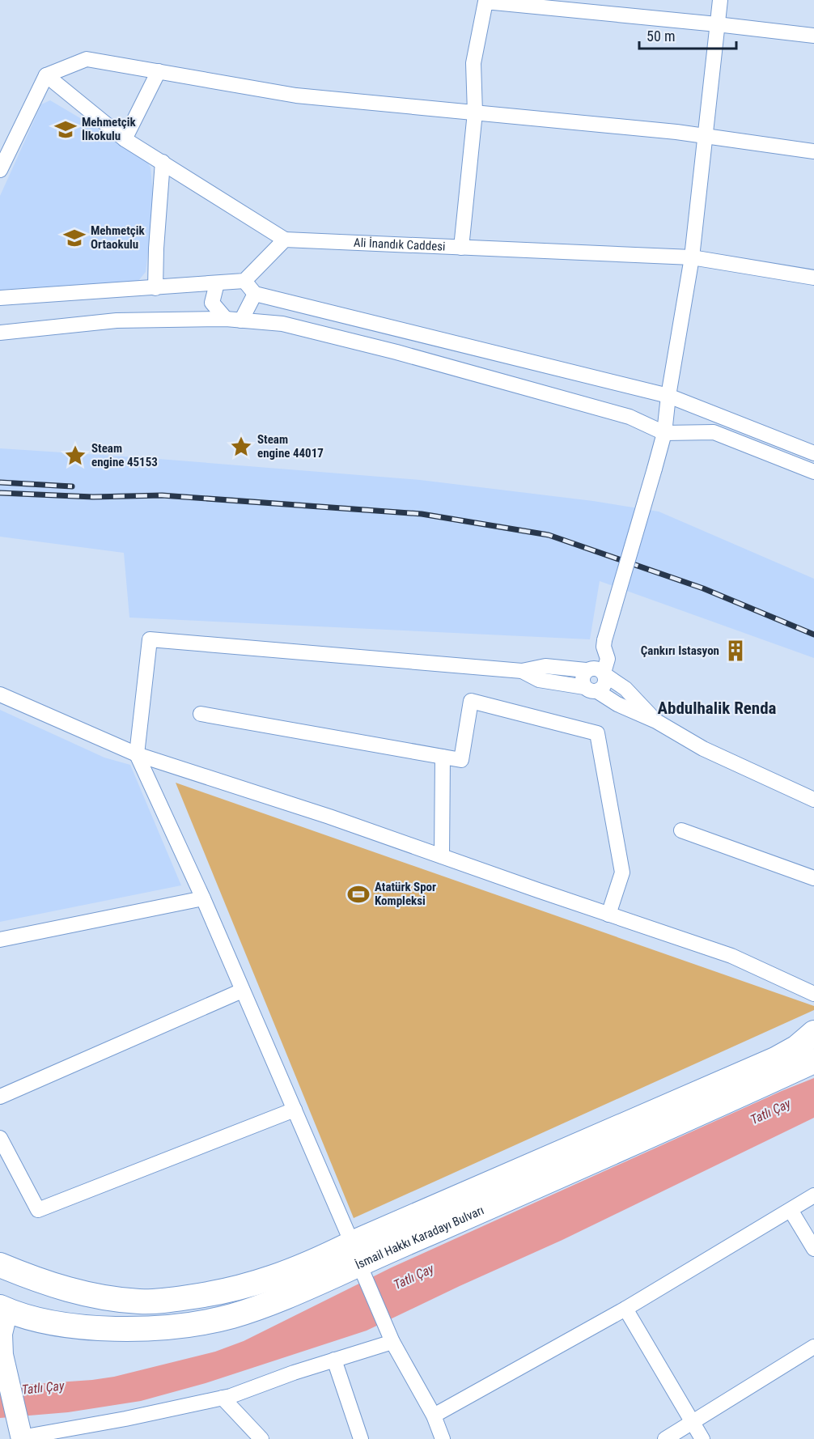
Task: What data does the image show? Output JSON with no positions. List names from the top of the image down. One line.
{"streets":{"highway":["İsmail Hakkı Karadayı Bulvarı"],"street":["Ali İnandık Caddesi"]},"districts":["Abdulhalik Renda"],"water":["Tatlı Çay"],"places":{"school or university":["Mehmetçik İlkokulu","Mehmetçik Ortaokulu"],"place":["Steam engine 44017","Steam engine 45153"],"building":["Çankırı Istasyon"],"sports":["Atatürk Spor Kompleksi"]},"scale_bar":"50 m"}
